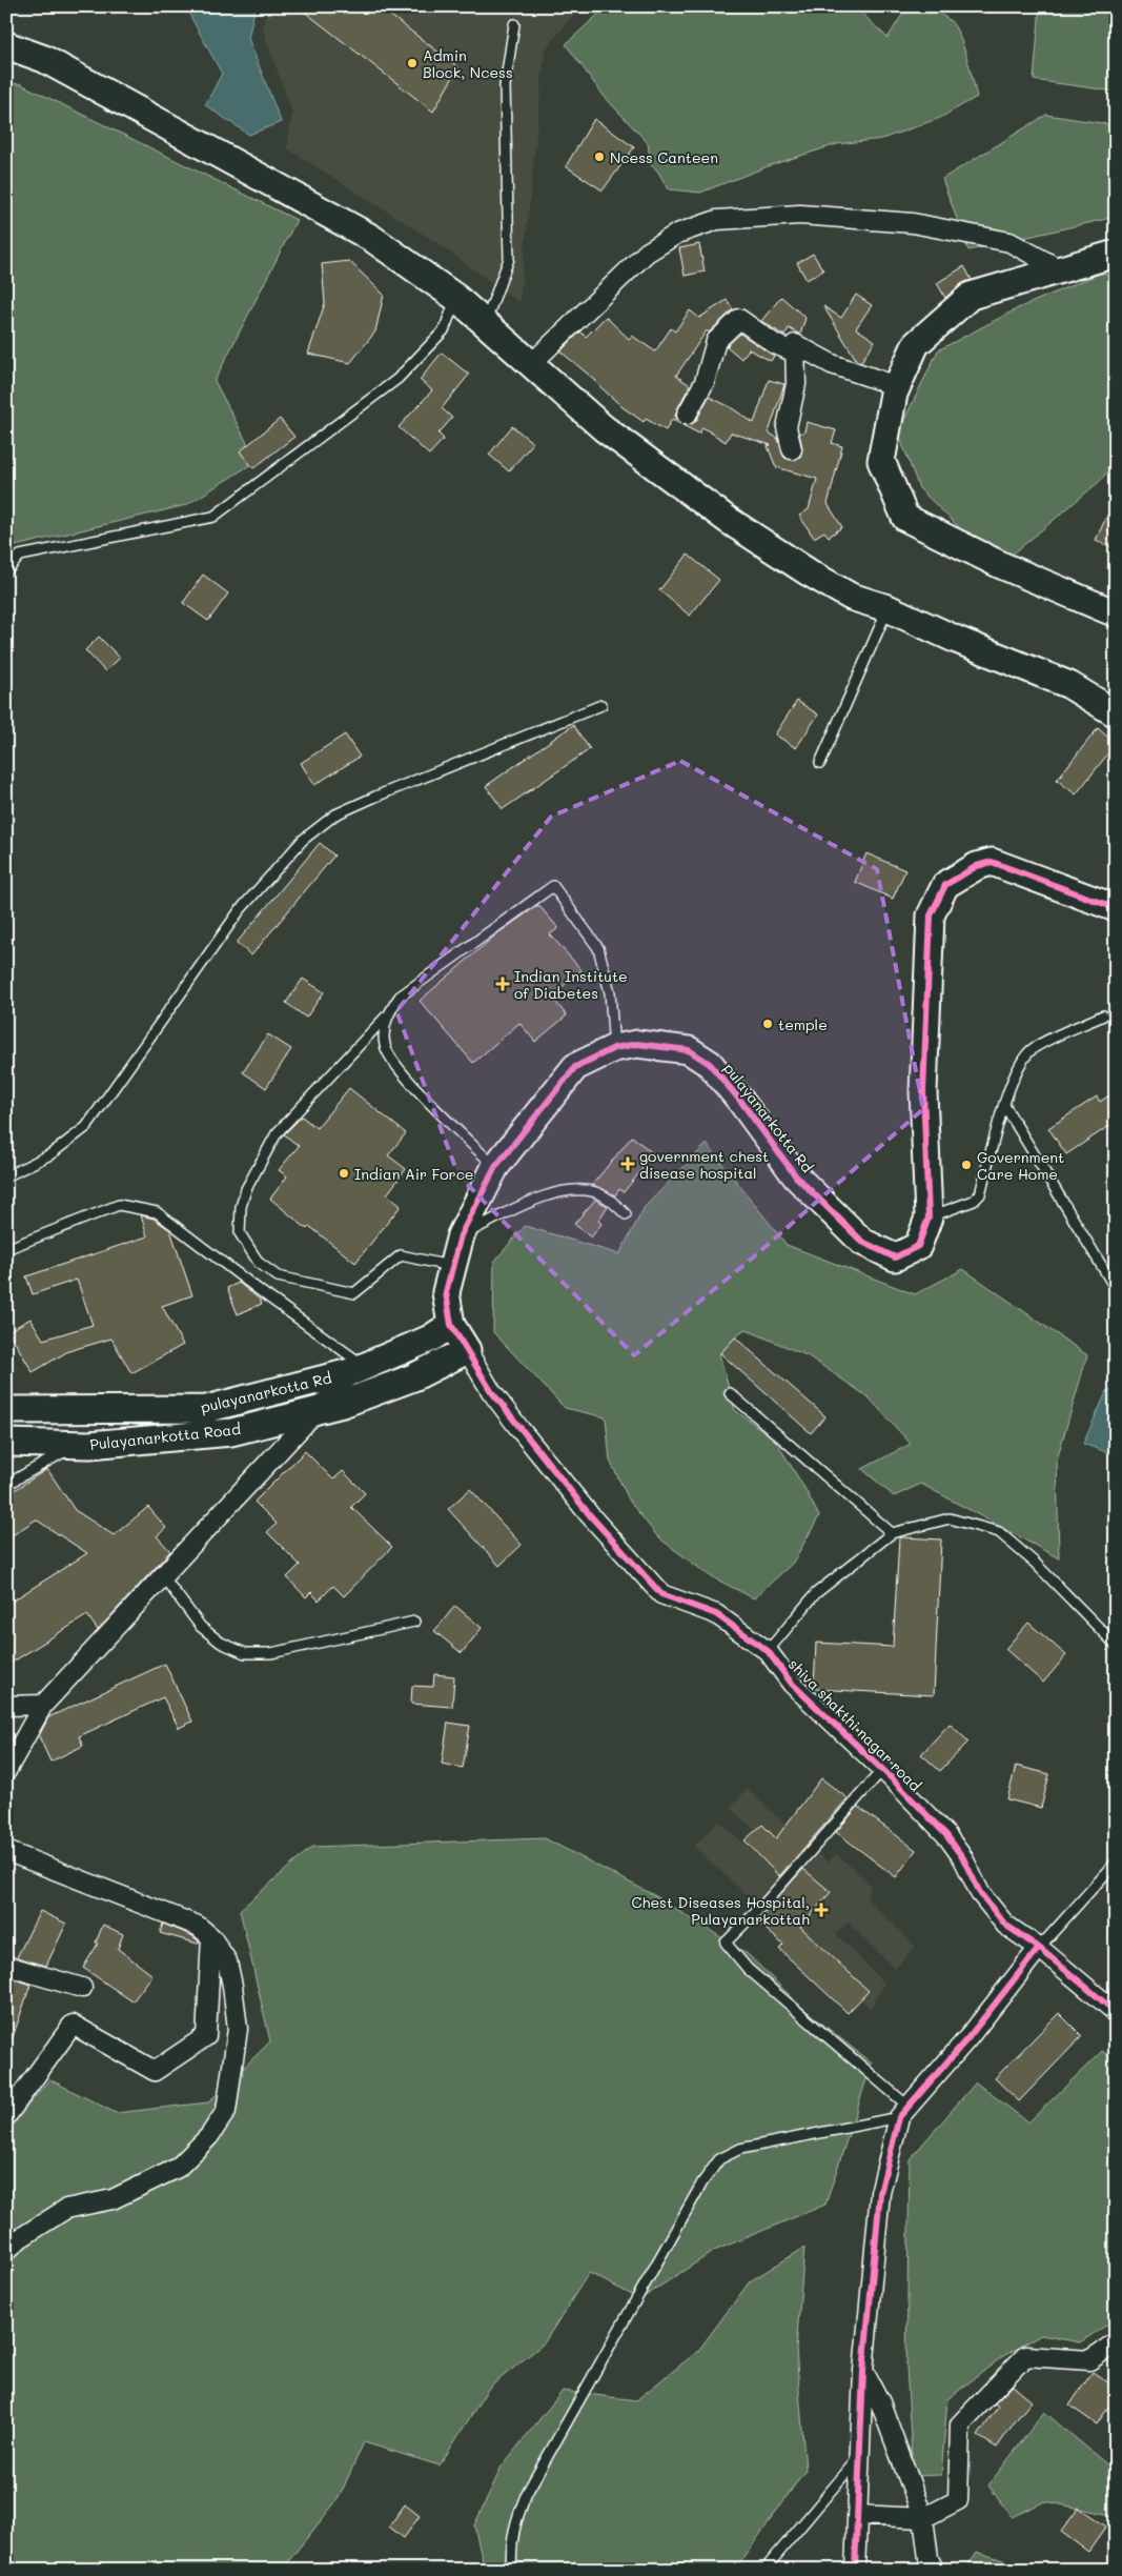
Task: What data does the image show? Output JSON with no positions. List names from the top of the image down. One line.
{"streets":{"street":["pulayanarkotta Rd","Pulayanarkotta Road","shiva shakthi nagar road"]},"crossings":[["pulayanarkotta Rd","Pulayanarkotta Road"],["pulayanarkotta Rd","shiva shakthi nagar road"],["Pulayanarkotta Road","shiva shakthi nagar road"]],"places":{"other":["Admin Block, Ncess","Ncess Canteen","temple","Government Care Home","Indian Air Force"],"health":["Indian Institute of Diabetes","government chest disease hospital","Chest Diseases Hospital, Pulayanarkottah"]}}
